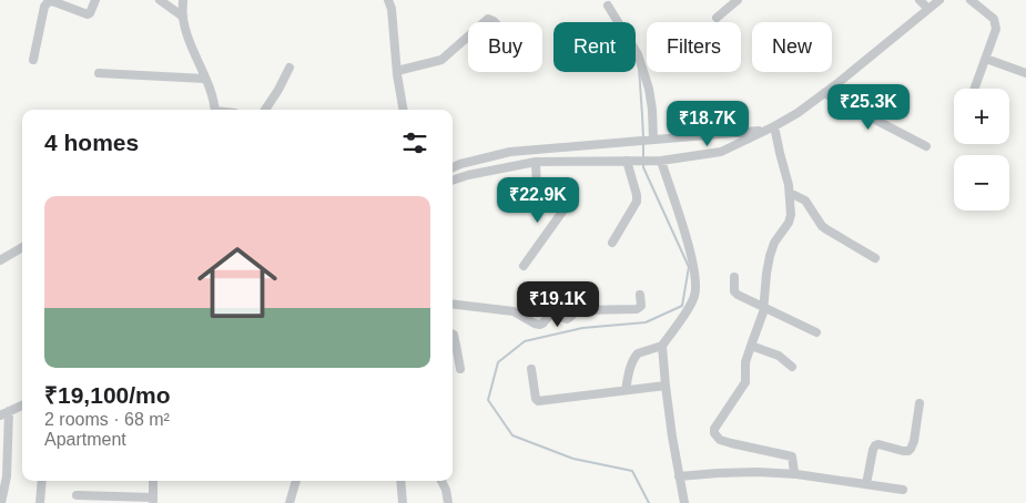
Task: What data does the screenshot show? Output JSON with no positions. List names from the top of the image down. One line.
{"page":{"chip":["Buy","Rent","Filters","New"],"price":["₹25.3K","₹18.7K","₹22.9K","₹19.1K"],"map_buttons":["+","−"],"heading":"4 homes","list":[{"name":"₹19,100/mo","note":"2 rooms · 68 m² · Apartment"}]}}
